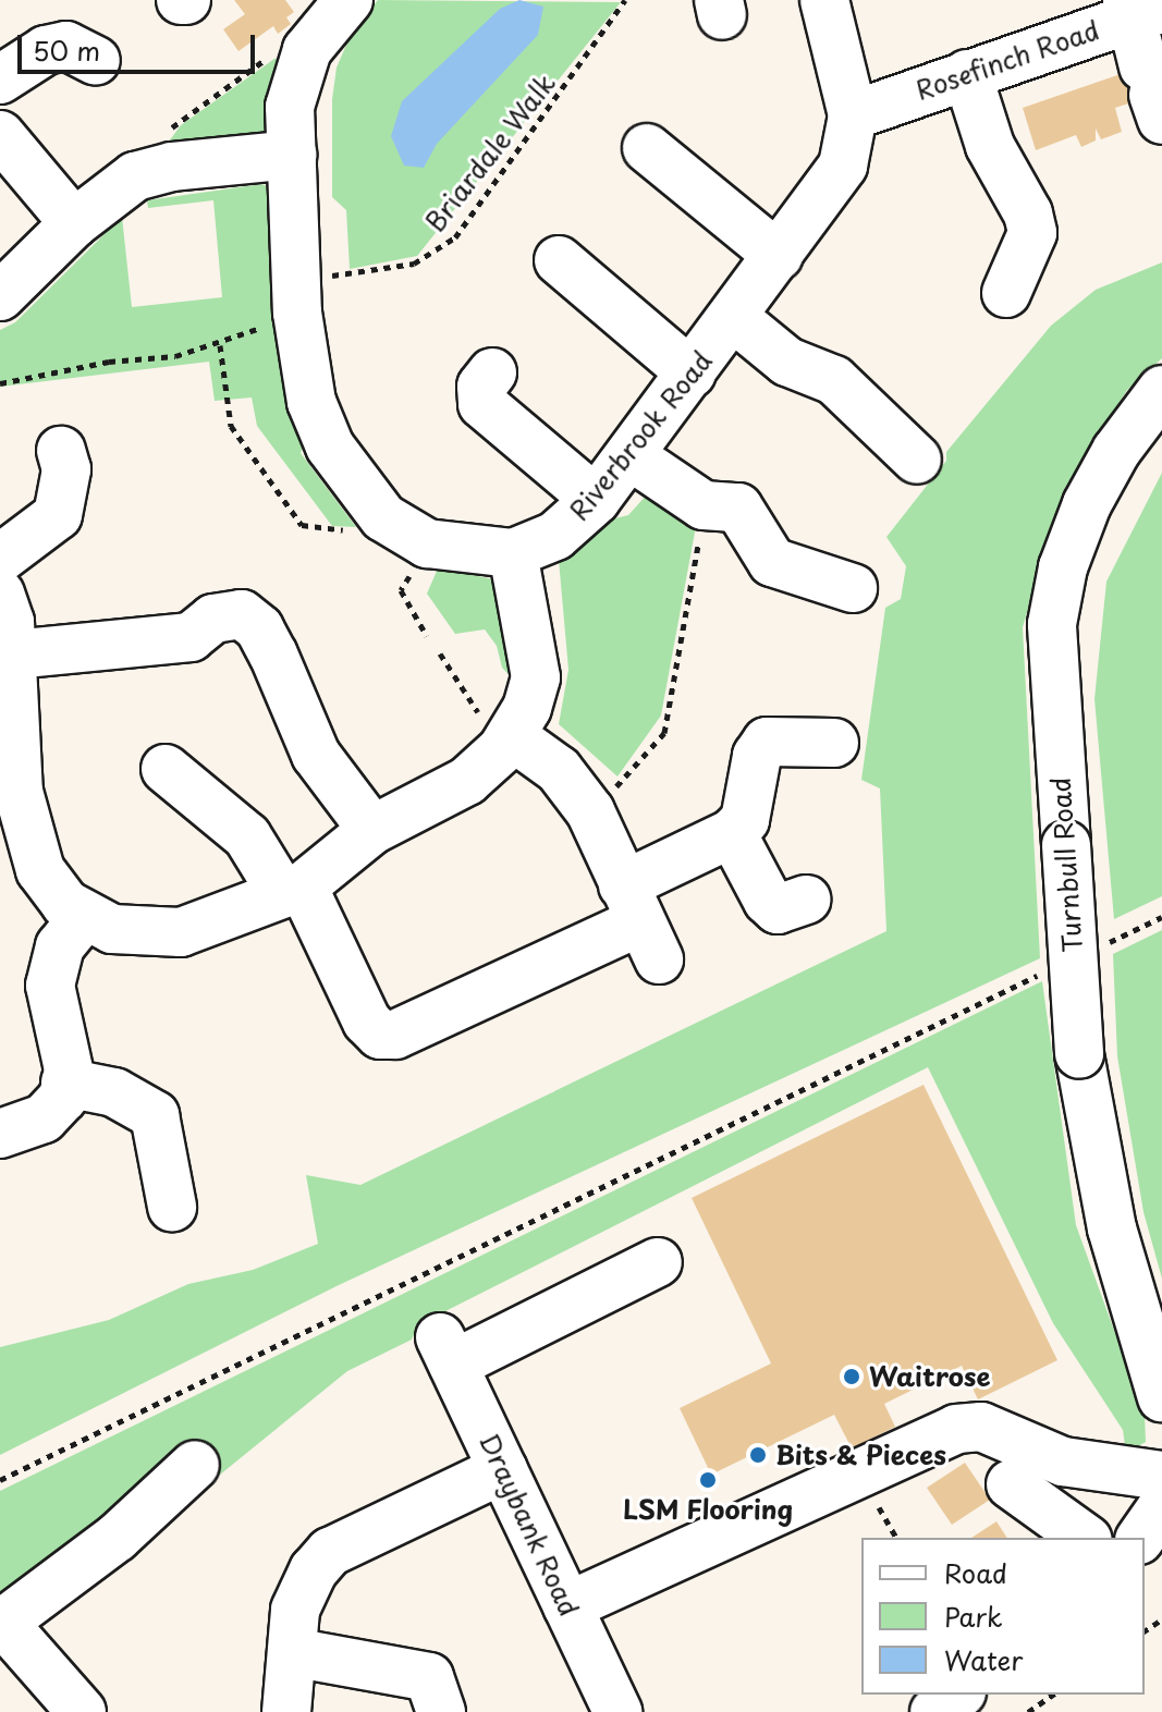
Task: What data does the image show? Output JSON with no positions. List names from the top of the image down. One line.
{"streets":{"street":["Rosefinch Road","Riverbrook Road","Turnbull Road","Draybank Road"],"path":["Briardale Walk"]},"crossings":[["Rosefinch Road","Riverbrook Road"],["Briardale Walk","Riverbrook Road"]],"places":["Waitrose","Bits & Pieces","LSM Flooring"],"legend":["Road","Park","Water"],"scale_bar":"50 m"}
